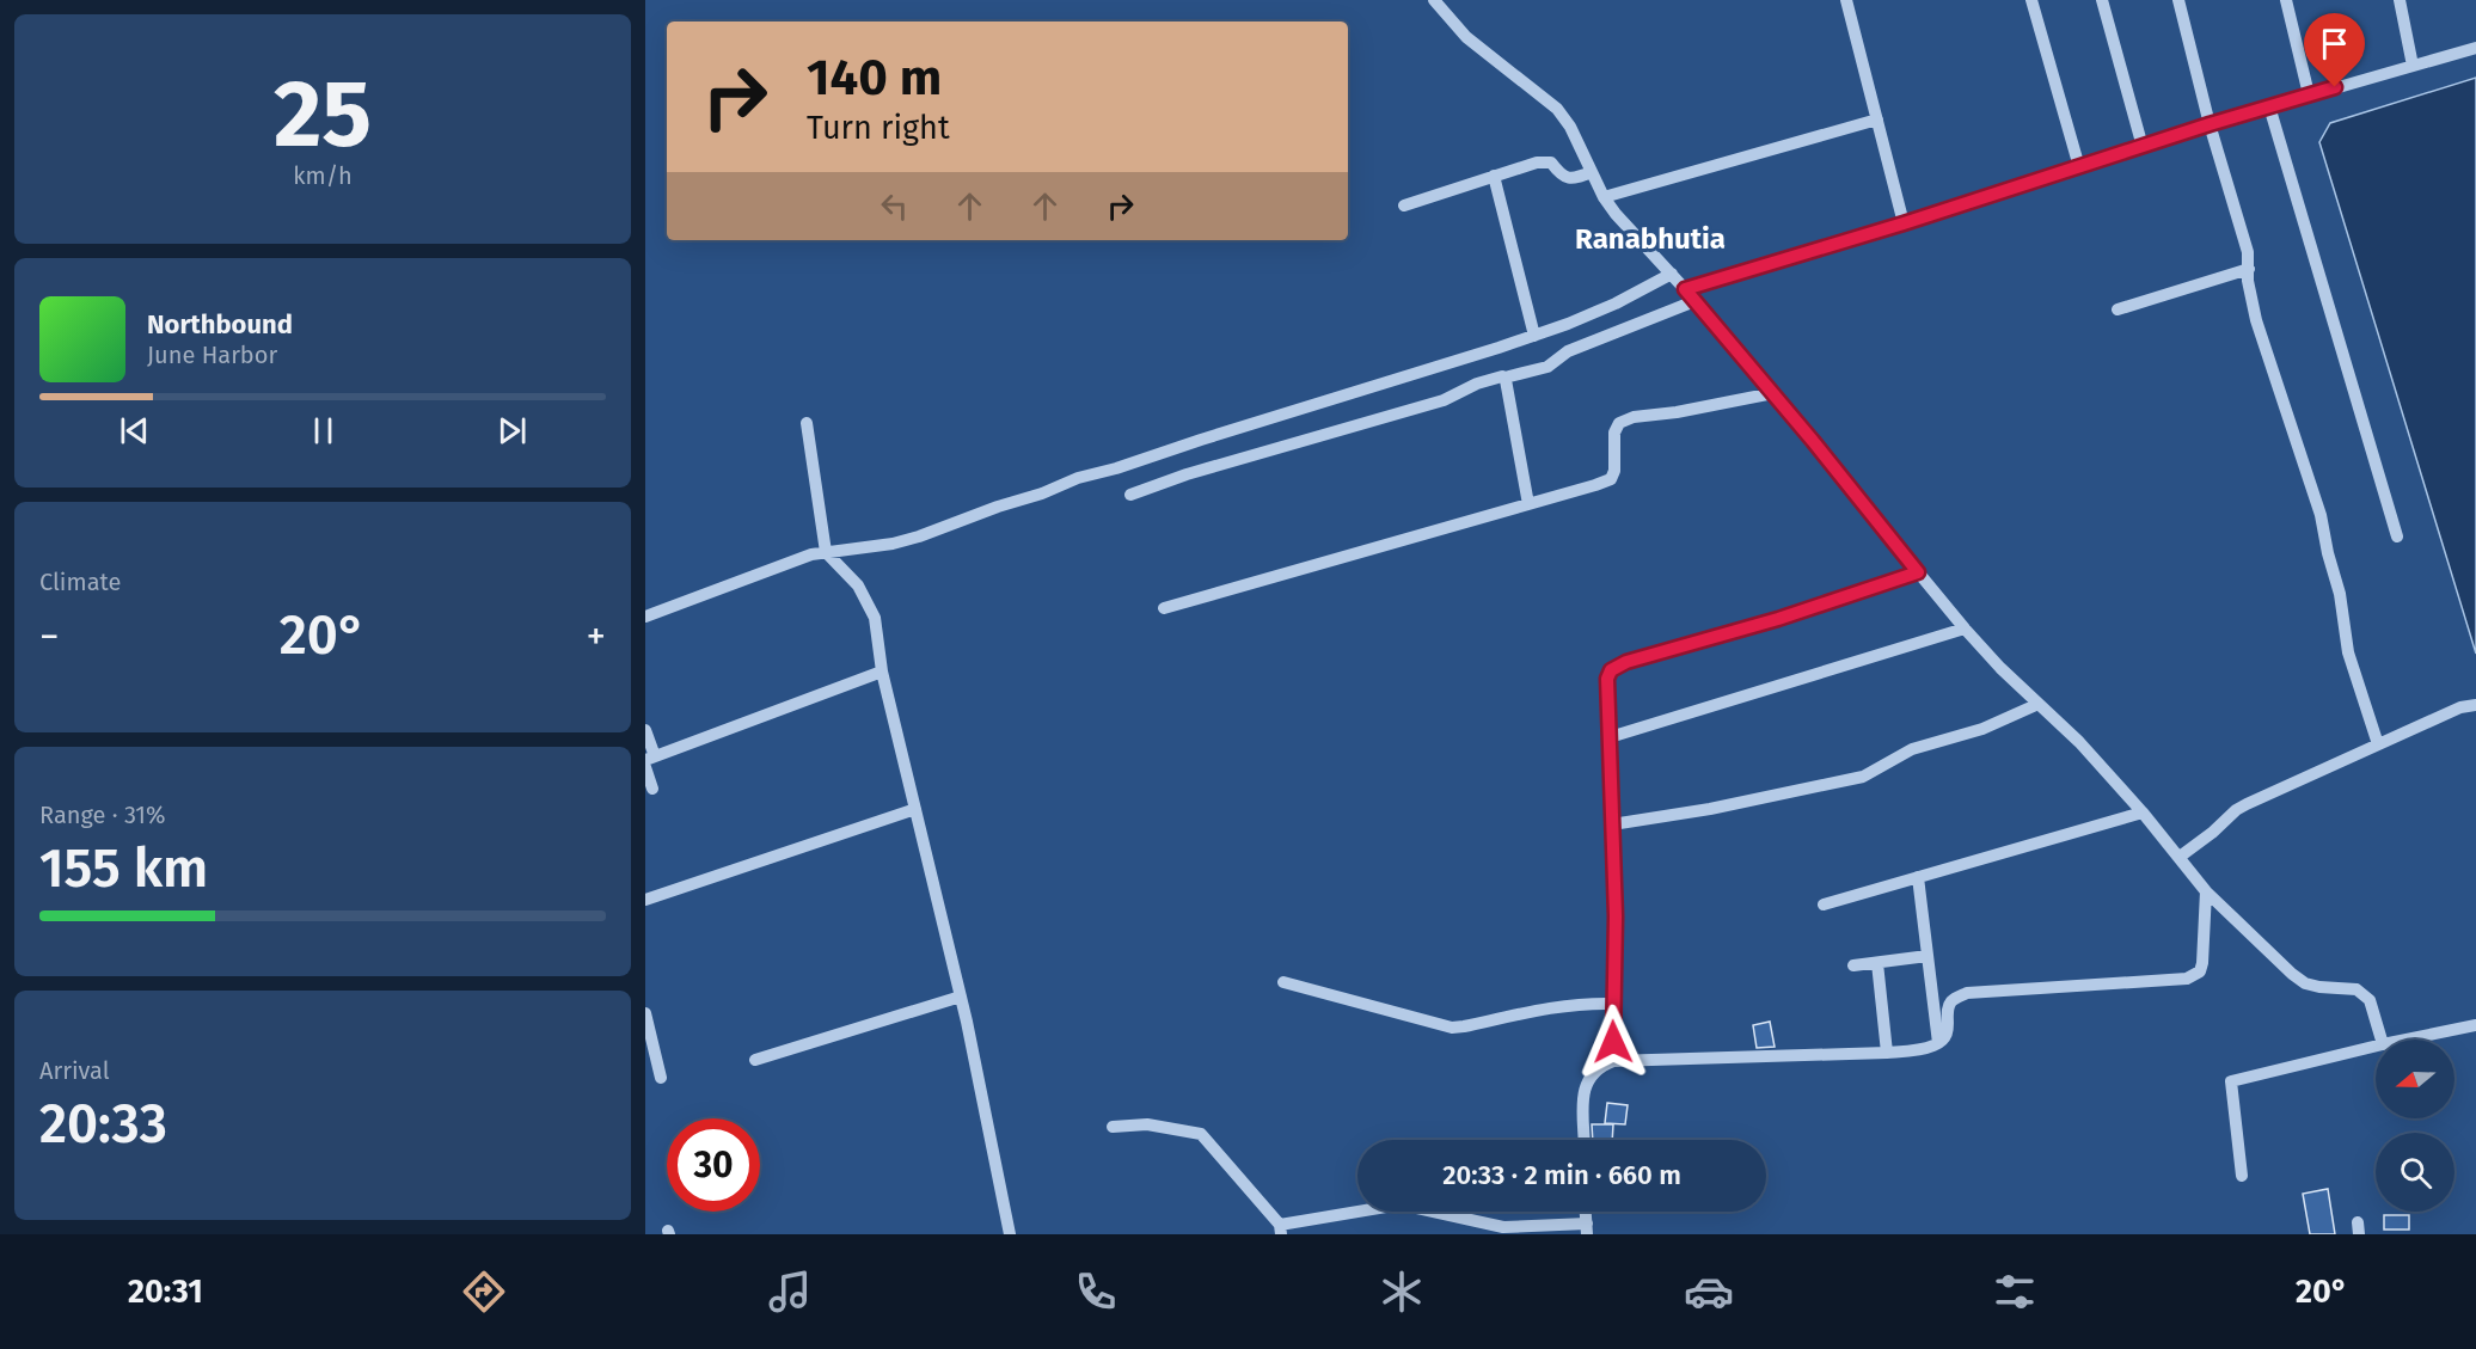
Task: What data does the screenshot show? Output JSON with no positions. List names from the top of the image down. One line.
{"districts":["Ranabhutia"],"north":"left","page":{"tile":[["25","km/h"],"Climate",["Range · 31%","155 km"],["Arrival","20:33"]],"turn":["140 m","Turn right"],"song":["Northbound","June Harbor"],"heat":["−","20°","+"],"limit":"30","trip":"20:33 · 2 min · 660 m","tabs":["20:31","20°"]}}
